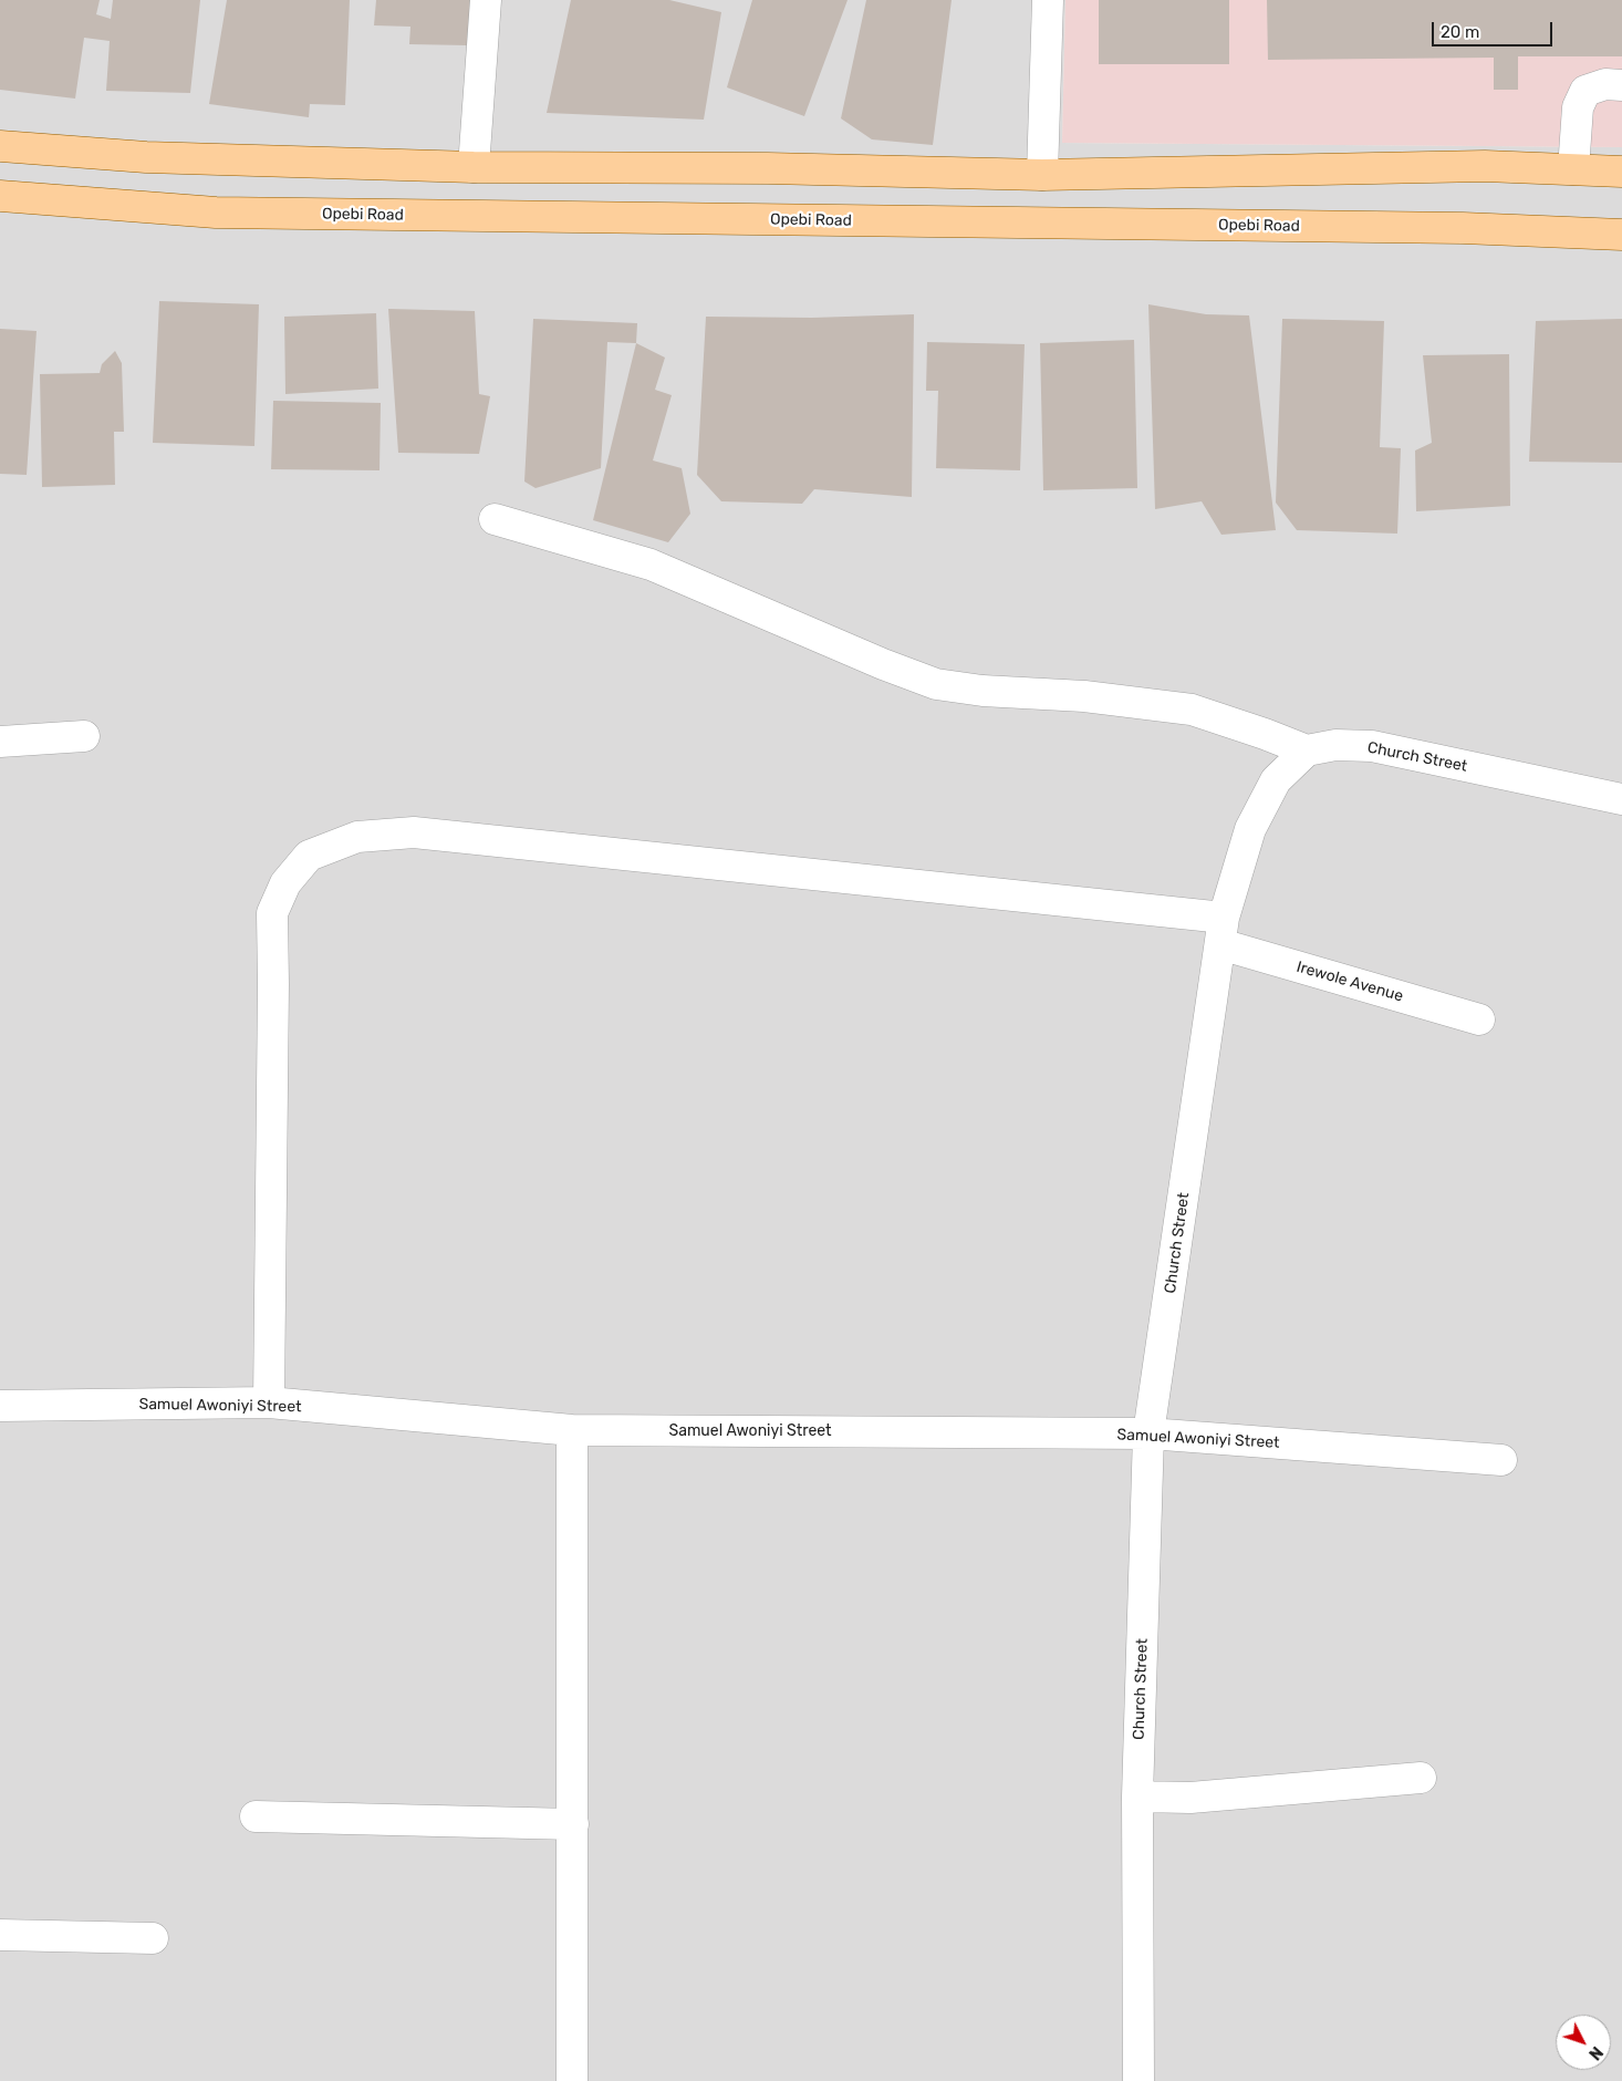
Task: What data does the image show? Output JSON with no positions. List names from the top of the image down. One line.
{"streets":{"main road":["Opebi Road"],"street":["Church Street","Irewole Avenue","Samuel Awoniyi Street"]},"crossings":[["Church Street","Irewole Avenue"],["Church Street","Samuel Awoniyi Street"],["Irewole Avenue","Samuel Awoniyi Street"]],"scale_bar":"20 m","north":"bottom right"}
